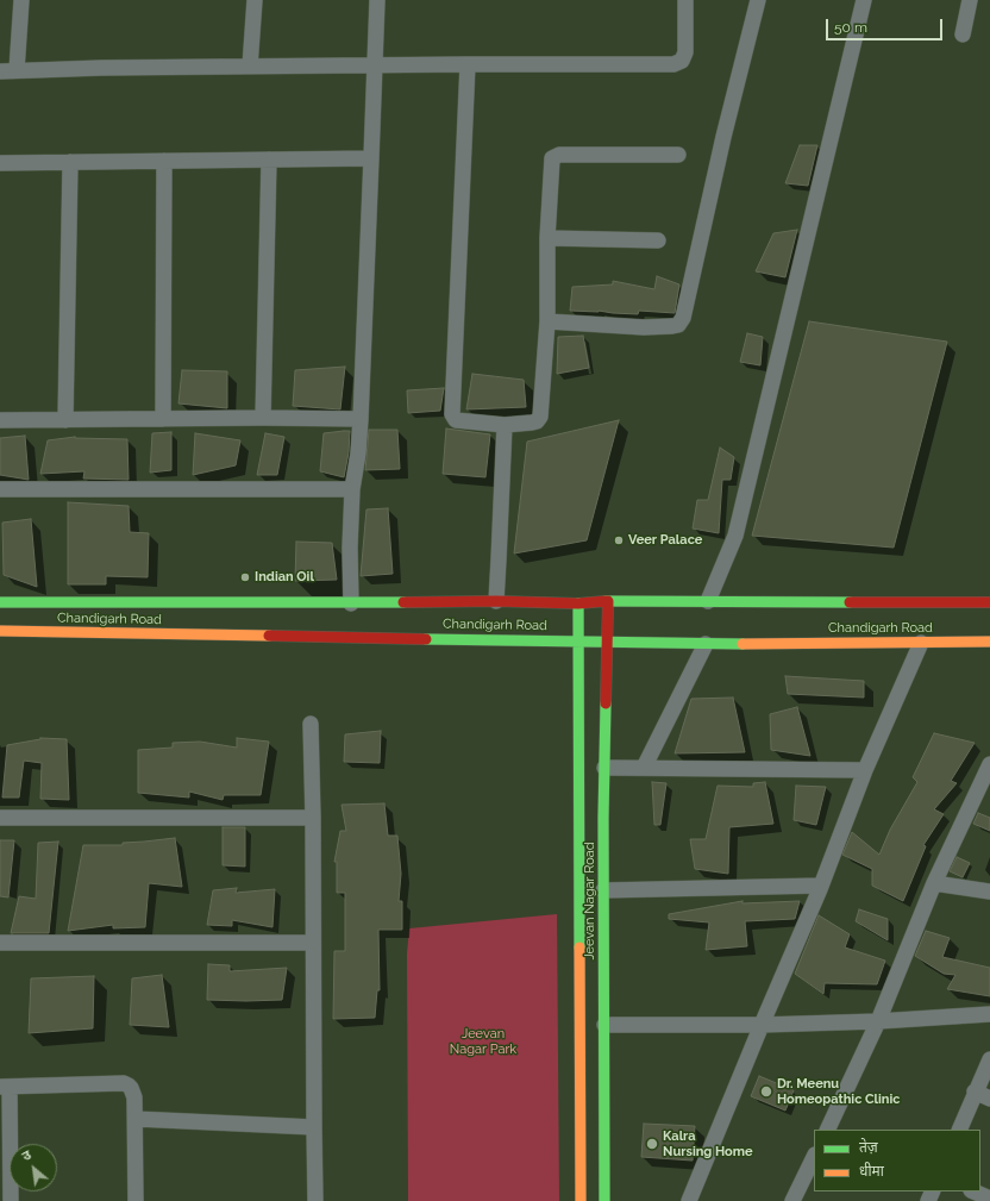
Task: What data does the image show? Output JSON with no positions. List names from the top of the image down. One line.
{"streets":{"main road":["Chandigarh Road","Jeevan Nagar Road"]},"crossings":[["Chandigarh Road","Jeevan Nagar Road"]],"parks":["Jeevan Nagar Park"],"places":["Veer Palace","Indian Oil","Dr. Meenu Homeopathic Clinic","Kalra Nursing Home"],"legend":["तेज़","धीमा"],"scale_bar":"50 m","north":"top left"}
